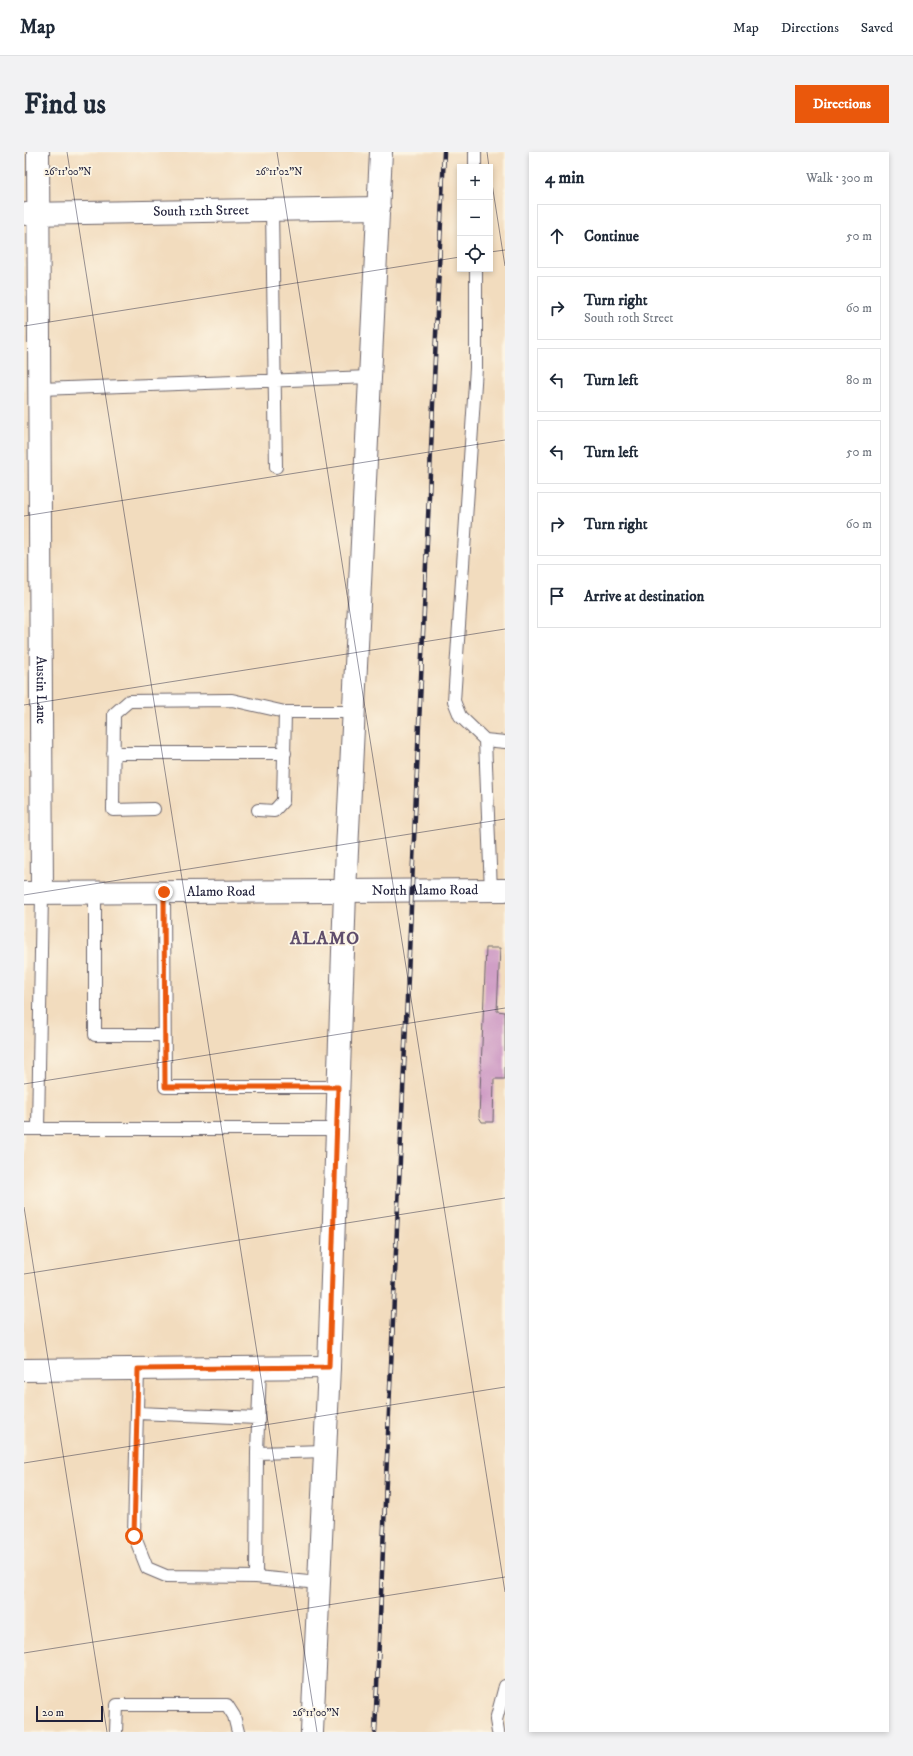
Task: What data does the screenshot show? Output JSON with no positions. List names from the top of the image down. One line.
{"streets":{"main road":["South 12th Street","Austin Lane","North Alamo Road","Alamo Road"]},"crossings":[["South 12th Street","Austin Lane"],["Austin Lane","Alamo Road"],["North Alamo Road","Alamo Road"]],"districts":["ALAMO"],"scale_bar":"20 m","page":{"header":"Map","nav":["Map","Directions","Saved"],"buttons":"Directions","title":"Find us","heading":["4 min","Walk · 300 m"],"map_buttons":["+","−"],"list":[["Continue","50 m"],["Turn right","South 10th Street","60 m"],["Turn left","80 m"],["Turn left","50 m"],["Turn right","60 m"],"Arrive at destination"],"scale":"20 m"},"coordinates":["26°11'02\"N","26°11'00\"N"]}
